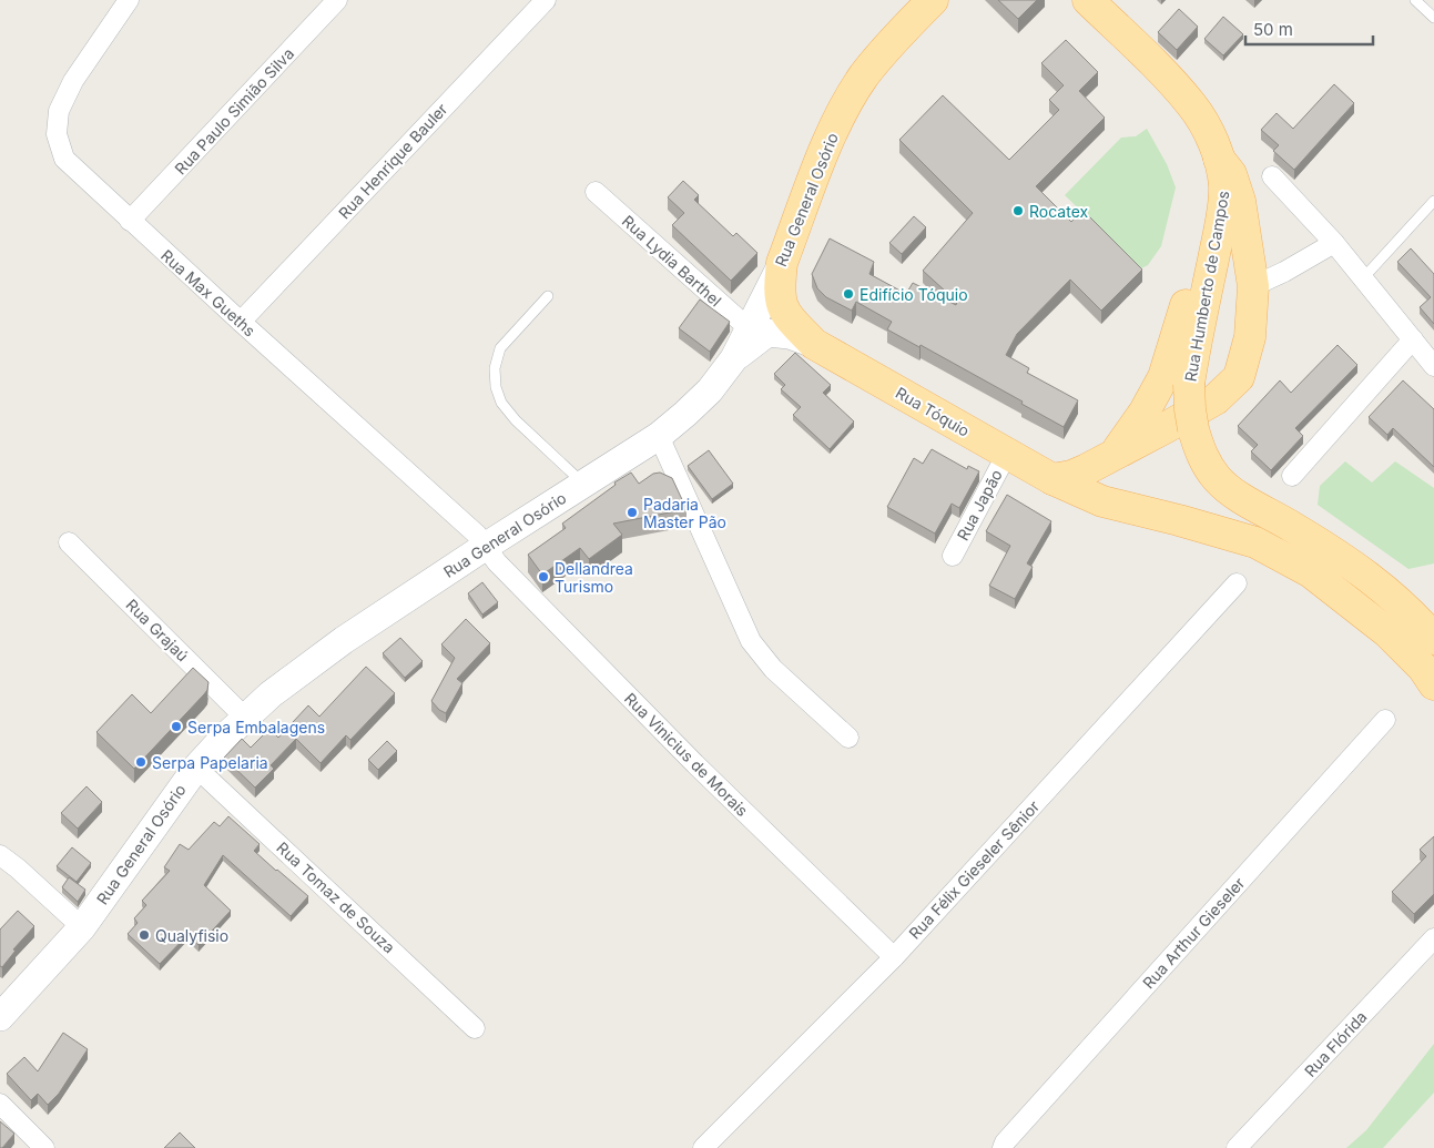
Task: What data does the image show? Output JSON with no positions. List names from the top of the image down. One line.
{"streets":{"main road":["Rua General Osório","Rua Humberto de Campos","Rua Tóquio"],"street":["Rua Paulo Simião Silva","Rua Henrique Bauler","Rua Lydia Barthel","Rua Max Gueths","Rua Japão","Rua Grajaú","Rua Vinicius de Morais","Rua Félix Gieseler Sênior","Rua Tomaz de Souza","Rua Arthur Gieseler","Rua Flórida"]},"crossings":[["Rua Paulo Simião Silva","Rua Max Gueths"],["Rua Henrique Bauler","Rua Max Gueths"],["Rua General Osório","Rua Lydia Barthel"],["Rua General Osório","Rua Max Gueths"],["Rua General Osório","Rua Tóquio"],["Rua General Osório","Rua Grajaú"],["Rua General Osório","Rua Vinicius de Morais"],["Rua General Osório","Rua Tomaz de Souza"],["Rua Max Gueths","Rua Vinicius de Morais"],["Rua Tóquio","Rua Japão"],["Rua Vinicius de Morais","Rua Félix Gieseler Sênior"]],"places":["Rocatex","Edifício Tóquio","Padaria Master Pão","Dellandrea Turismo","Serpa Embalagens","Serpa Papelaria","Qualyfisio"],"scale_bar":"50 m"}
